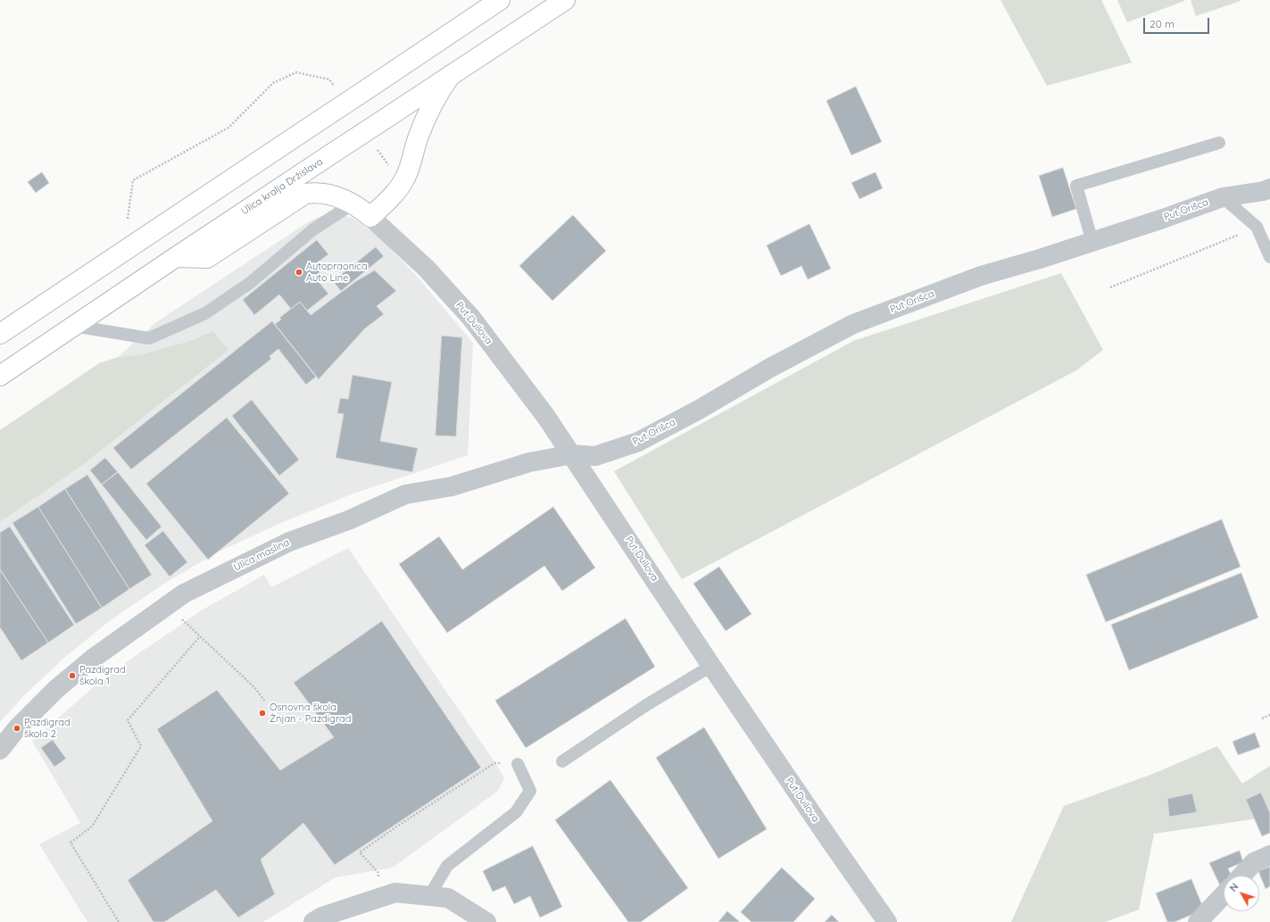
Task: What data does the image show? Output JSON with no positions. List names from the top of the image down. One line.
{"streets":{"highway":["Ulica kralja Držislava"],"street":["Put Orišca","Put Duilova","Ulica maslina"]},"crossings":[["Put Orišca","Put Duilova"],["Put Orišca","Ulica maslina"],["Put Duilova","Ulica maslina"]],"places":["Autopraonica Auto Line","Pazdigrad škola 1","Osnovna škola Žnjan - Pazdigrad","Pazdigrad škola 2"],"scale_bar":"20 m","north":"top left"}
